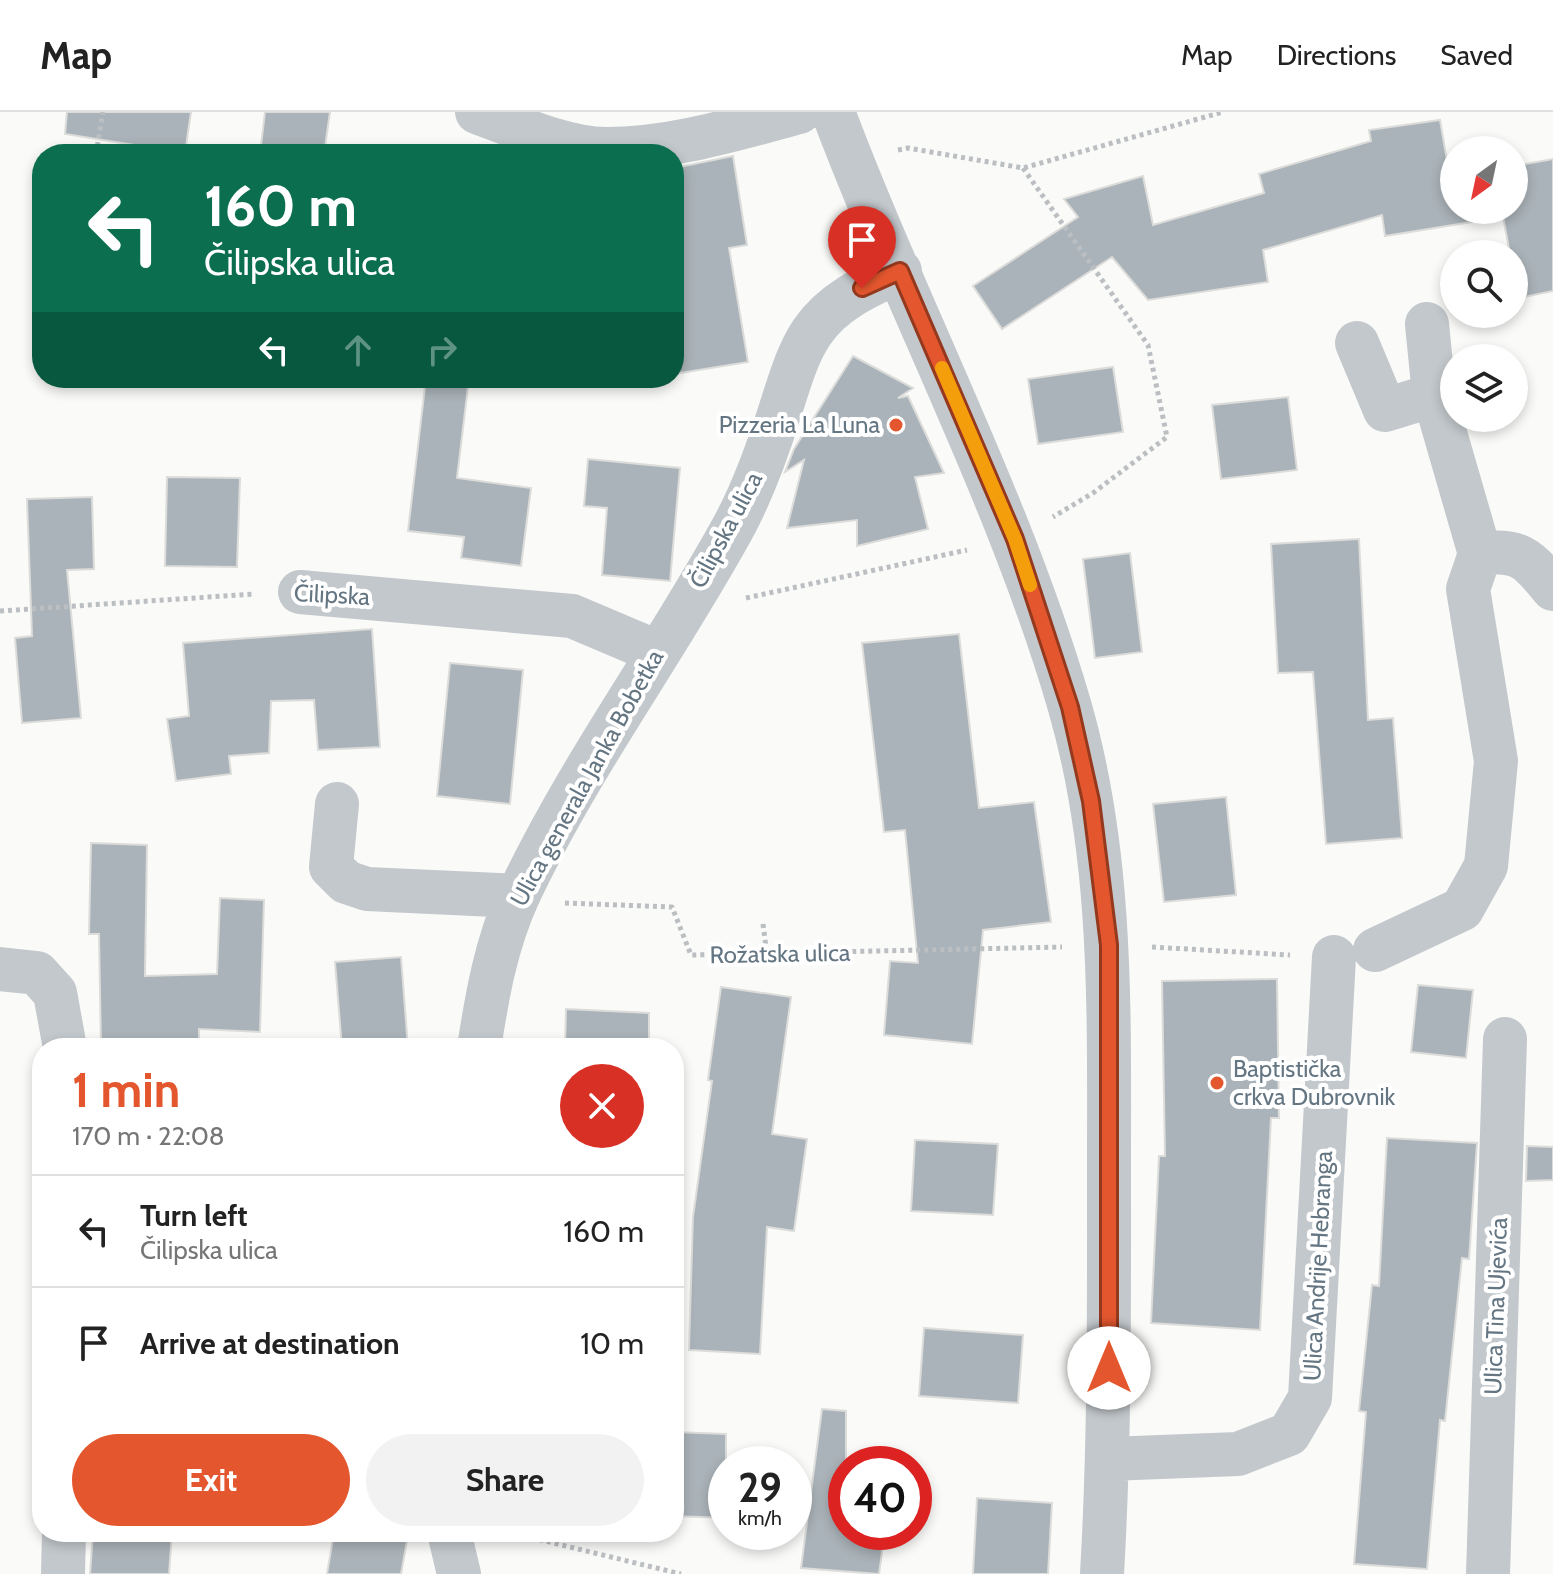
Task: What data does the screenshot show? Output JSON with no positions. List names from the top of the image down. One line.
{"streets":{"street":["Čilipska ulica","Čilipska","Ulica generala Janka Bobetka","Ulica Andrije Hebranga","Ulica Tina Ujevića"],"path":["Rožatska ulica"]},"crossings":[["Čilipska ulica","Ulica generala Janka Bobetka"],["Čilipska","Ulica generala Janka Bobetka"],["Ulica generala Janka Bobetka","Rožatska ulica"],["Rožatska ulica","Ulica Andrije Hebranga"]],"places":["Pizzeria La Luna","Baptistička crkva Dubrovnik"],"north":"bottom left","page":{"header":"Map","nav":["Map","Directions","Saved"],"turn":["160 m","Čilipska ulica"],"heading":["1 min","170 m · 22:08"],"list":[{"name":"Turn left","note":"Čilipska ulica","value":"160 m"},{"name":"Arrive at destination","value":"10 m"}],"buttons":["Exit","Share"],"speed":"29 km/h","limit":"40"}}
